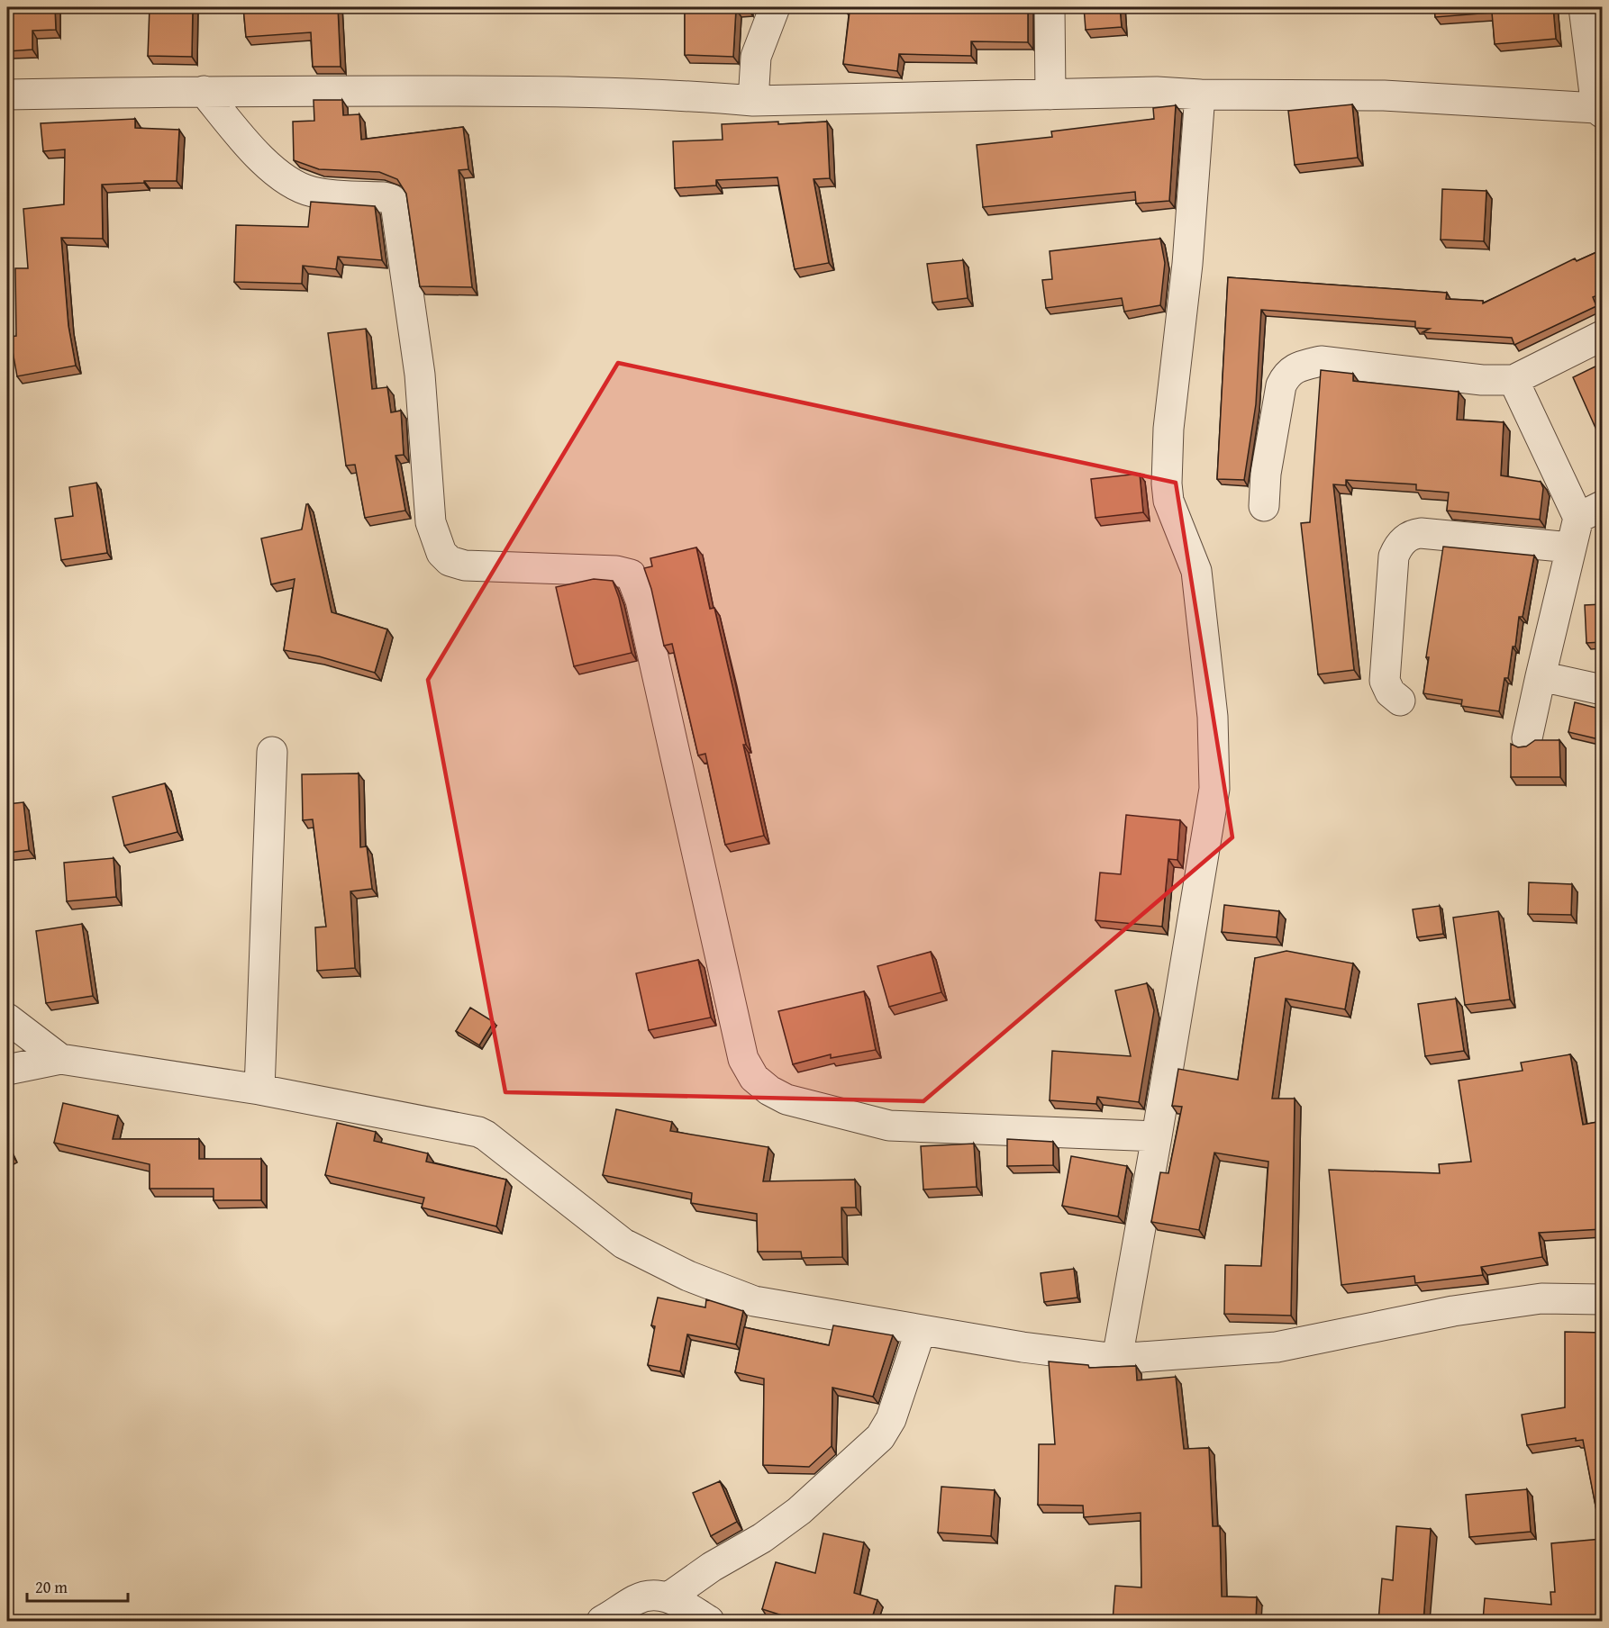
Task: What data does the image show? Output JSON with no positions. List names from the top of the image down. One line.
{"scale_bar":"20 m"}
